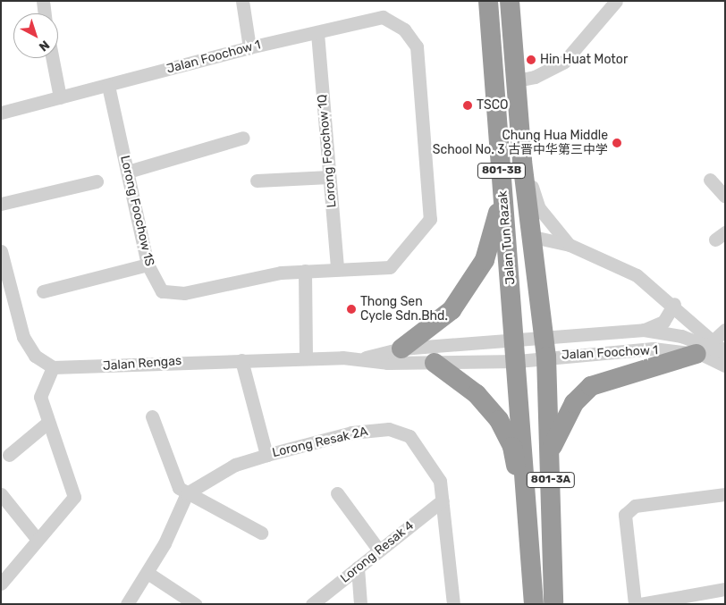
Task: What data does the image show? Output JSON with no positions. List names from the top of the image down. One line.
{"streets":{"highway":["801-3B","Jalan Tun Razak","801-3A"],"street":["Jalan Foochow 1","Lorong Foochow 1Q","Lorong Foochow 1S","Jalan Rengas","Lorong Resak 2A","Lorong Resak 4"]},"crossings":[["Jalan Foochow 1","Lorong Foochow 1Q"],["Jalan Foochow 1","801-3B"],["Jalan Foochow 1","Lorong Foochow 1S"],["Jalan Foochow 1","Jalan Tun Razak"],["Jalan Foochow 1","Jalan Rengas"],["Jalan Foochow 1","801-3A"],["Lorong Foochow 1Q","Lorong Foochow 1S"],["801-3B","Jalan Tun Razak"],["801-3B","Jalan Rengas"],["Jalan Tun Razak","Jalan Rengas"],["Jalan Tun Razak","801-3A"],["Lorong Resak 2A","Lorong Resak 4"]],"places":["Hin Huat Motor","TSCO","Chung Hua Middle School No. 3 古晋中华第三中学","Thong Sen Cycle Sdn.Bhd."],"north":"bottom right"}
